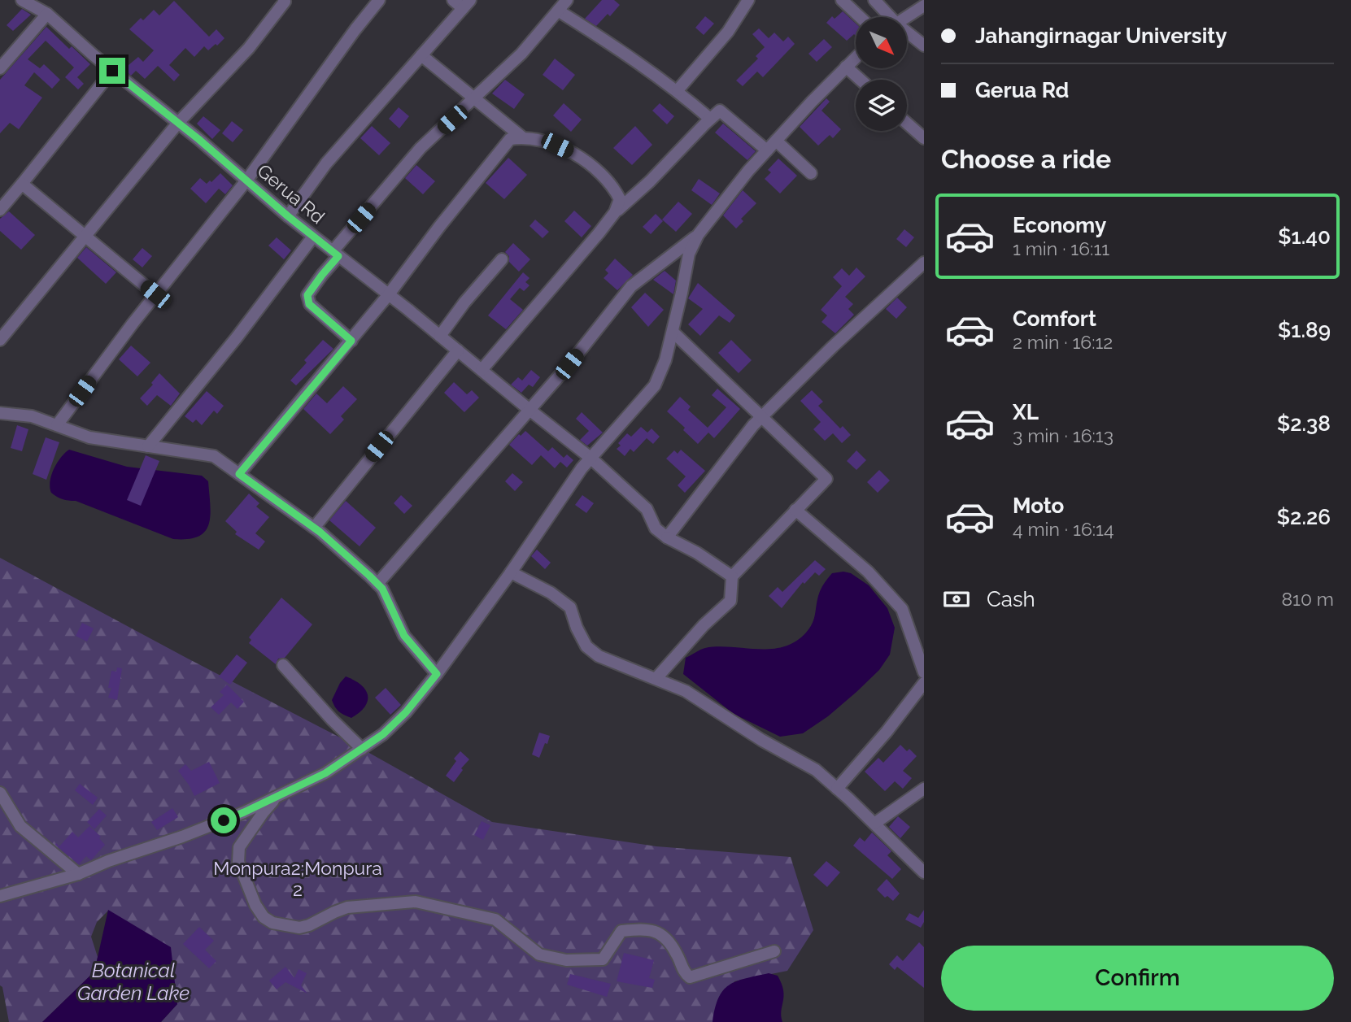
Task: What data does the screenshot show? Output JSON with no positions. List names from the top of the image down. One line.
{"streets":{"street":["Gerua Rd"]},"water":["Botanical Garden Lake"],"parks":["Monpura2;Monpura 2"],"north":"bottom right","page":{"banner":["Jahangirnagar University","Gerua Rd"],"heading":"Choose a ride","list":[{"name":"Economy","note":"1 min · 16:11","value":"$1.40"},{"name":"Comfort","note":"2 min · 16:12","value":"$1.89"},{"name":"XL","note":"3 min · 16:13","value":"$2.38"},{"name":"Moto","note":"4 min · 16:14","value":"$2.26"}],"pay":["Cash","810 m"],"buttons":"Confirm"}}
